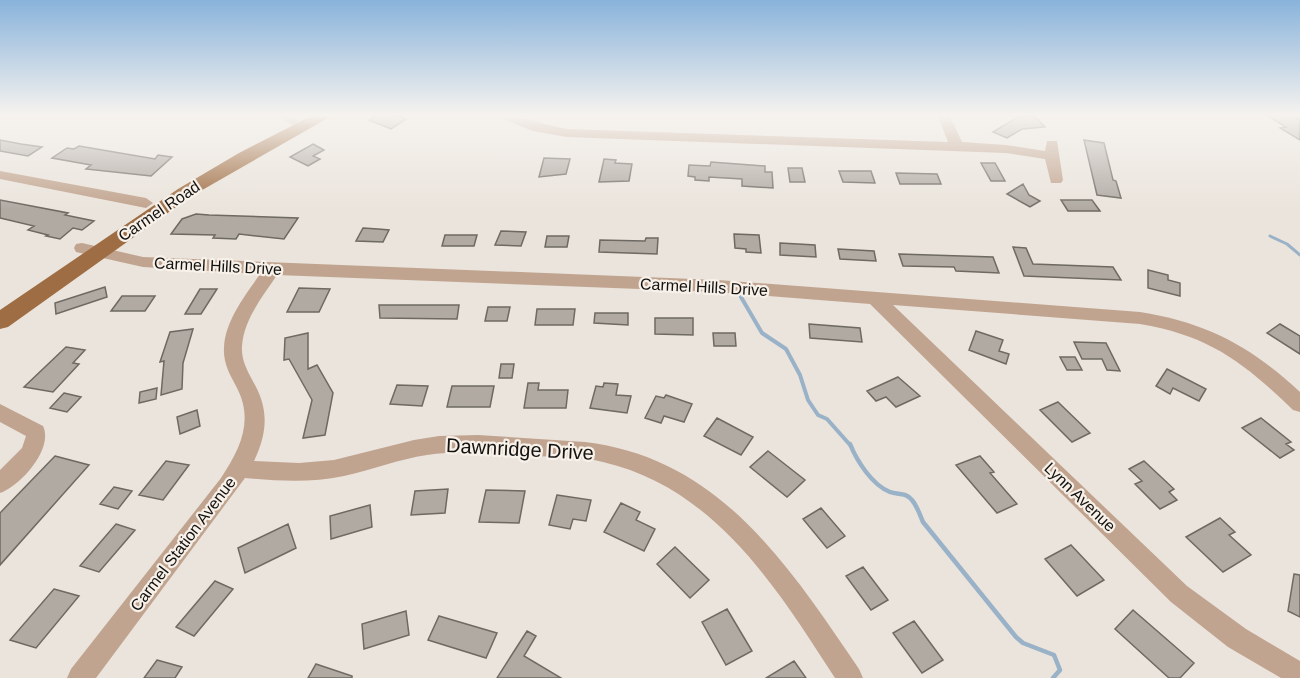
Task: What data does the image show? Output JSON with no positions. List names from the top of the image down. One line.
{"streets":{"main road":["Carmel Road"],"street":["Carmel Hills Drive","Dawnridge Drive","Lynn Avenue","Carmel Station Avenue"]},"crossings":[["Carmel Road","Carmel Hills Drive"],["Carmel Hills Drive","Lynn Avenue"],["Carmel Hills Drive","Carmel Station Avenue"],["Dawnridge Drive","Carmel Station Avenue"]]}
